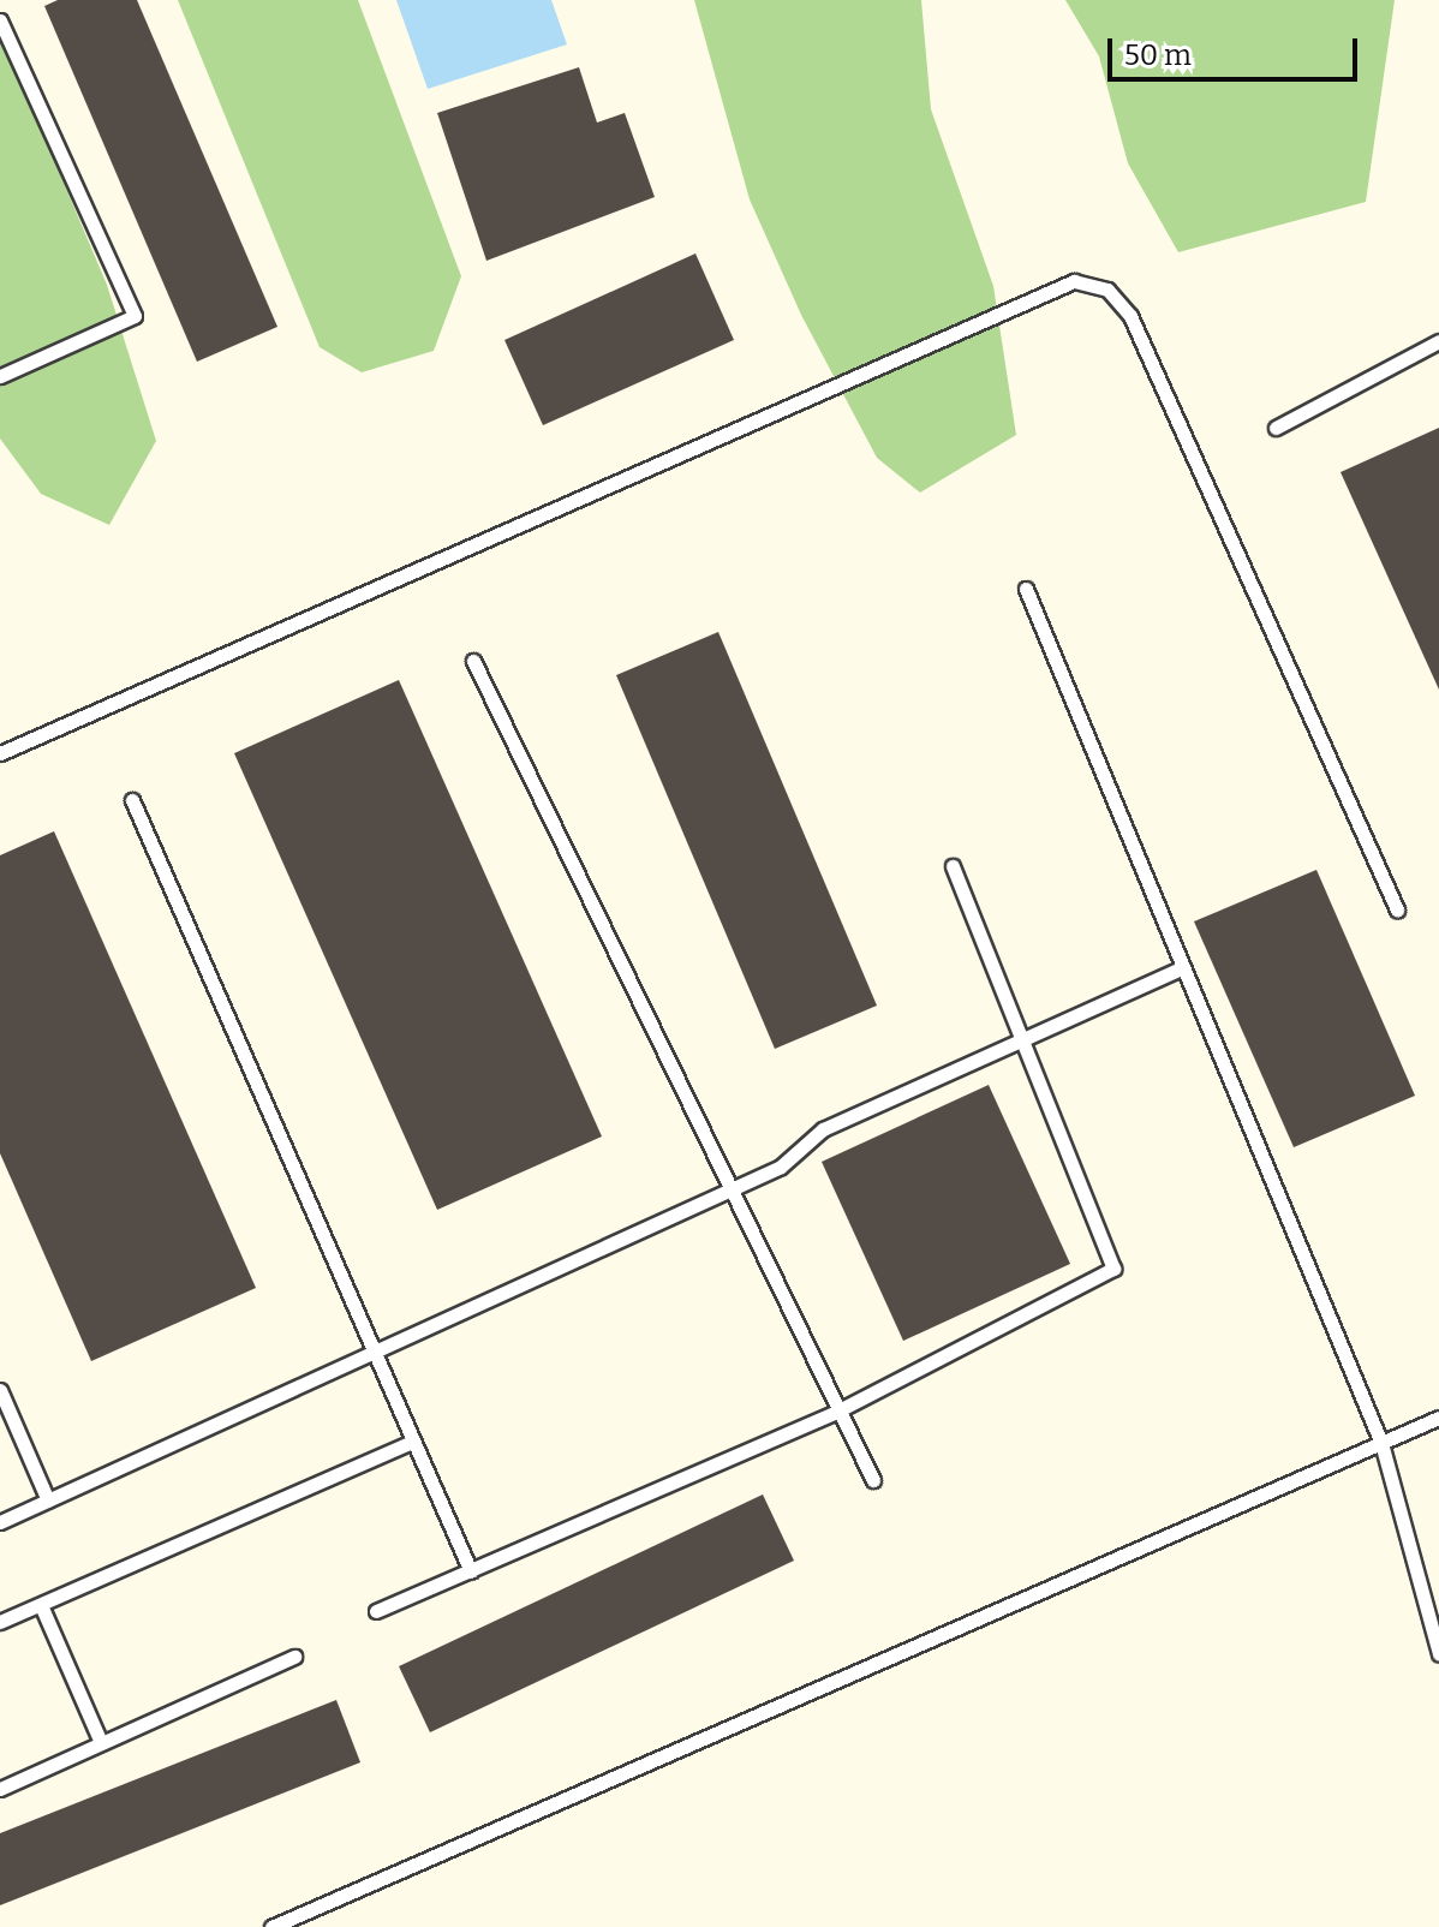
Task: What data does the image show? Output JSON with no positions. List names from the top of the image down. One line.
{"scale_bar":"50 m"}
